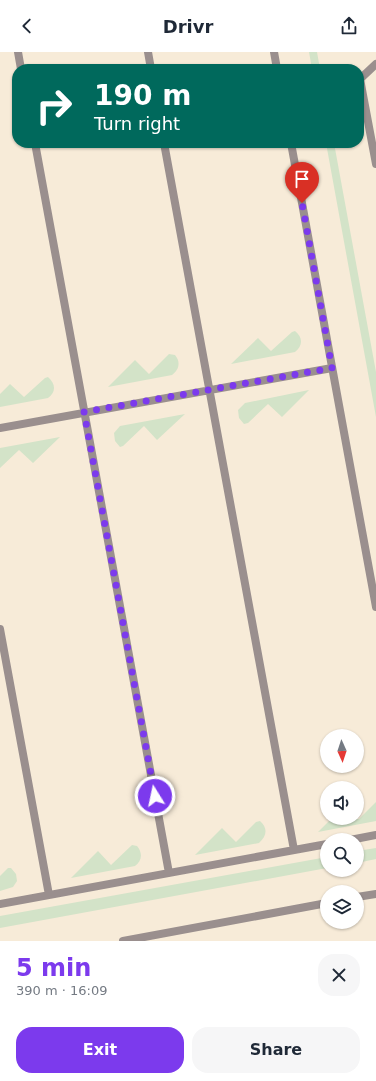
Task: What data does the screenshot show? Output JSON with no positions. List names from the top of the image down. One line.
{"north":"bottom","page":{"header":"Drivr","turn":["190 m","Turn right"],"heading":["5 min","390 m · 16:09"],"buttons":["Exit","Share"]}}
